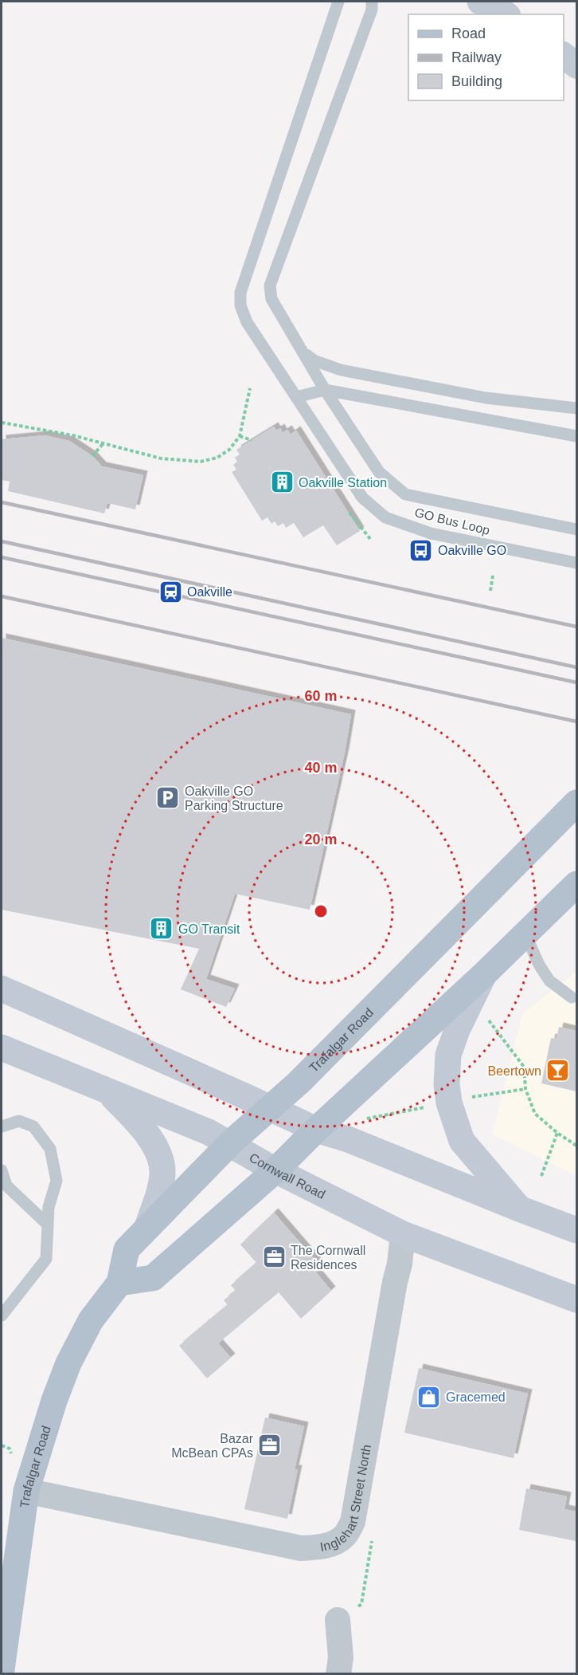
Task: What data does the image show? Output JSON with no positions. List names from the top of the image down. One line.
{"streets":{"main road":["Trafalgar Road","Cornwall Road"],"street":["Inglehart Street North"],"lane":["GO Bus Loop"]},"crossings":[["Trafalgar Road","Cornwall Road"],["Trafalgar Road","Inglehart Street North"],["Cornwall Road","Inglehart Street North"]],"places":{"building":["Oakville Station","GO Transit"],"bus stop":["Oakville GO"],"station":["Oakville"],"parking":["Oakville GO Parking Structure"],"bar":["Beertown"],"office":["The Cornwall Residences","Bazar McBean CPAs"],"shop":["Gracemed"]},"legend":["Road","Railway","Building"],"rings":["60 m","40 m","20 m"]}
